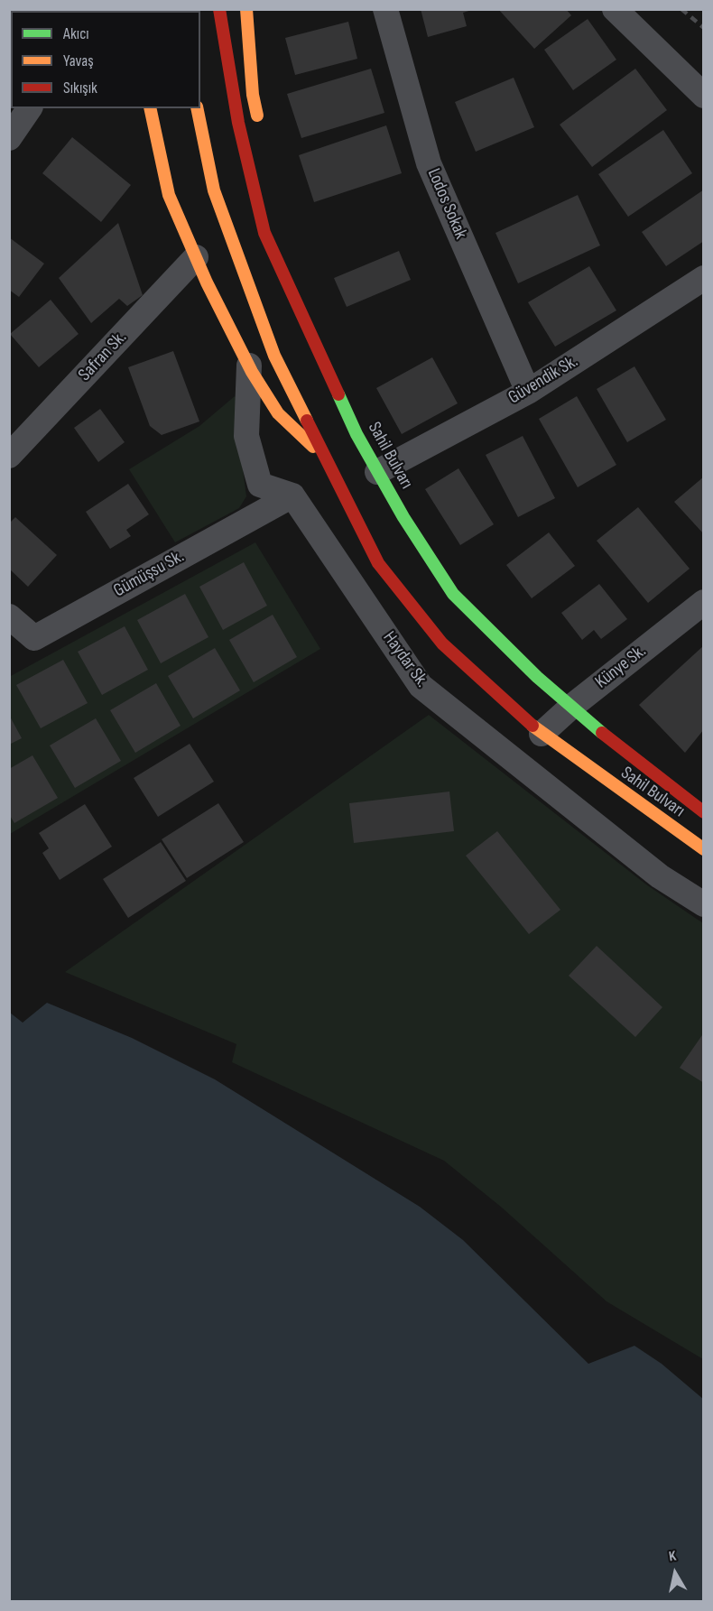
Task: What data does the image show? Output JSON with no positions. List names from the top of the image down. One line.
{"streets":{"highway":["Sahil Bulvarı"],"street":["Lodos Sokak","Safran Sk.","Güvendik Sk.","Gümüşsu Sk.","Haydar Sk.","Künye Sk."]},"crossings":[["Lodos Sokak","Güvendik Sk."],["Güvendik Sk.","Sahil Bulvarı"],["Sahil Bulvarı","Künye Sk."],["Gümüşsu Sk.","Haydar Sk."]],"legend":["Akıcı","Yavaş","Sıkışık"],"north":"top"}
